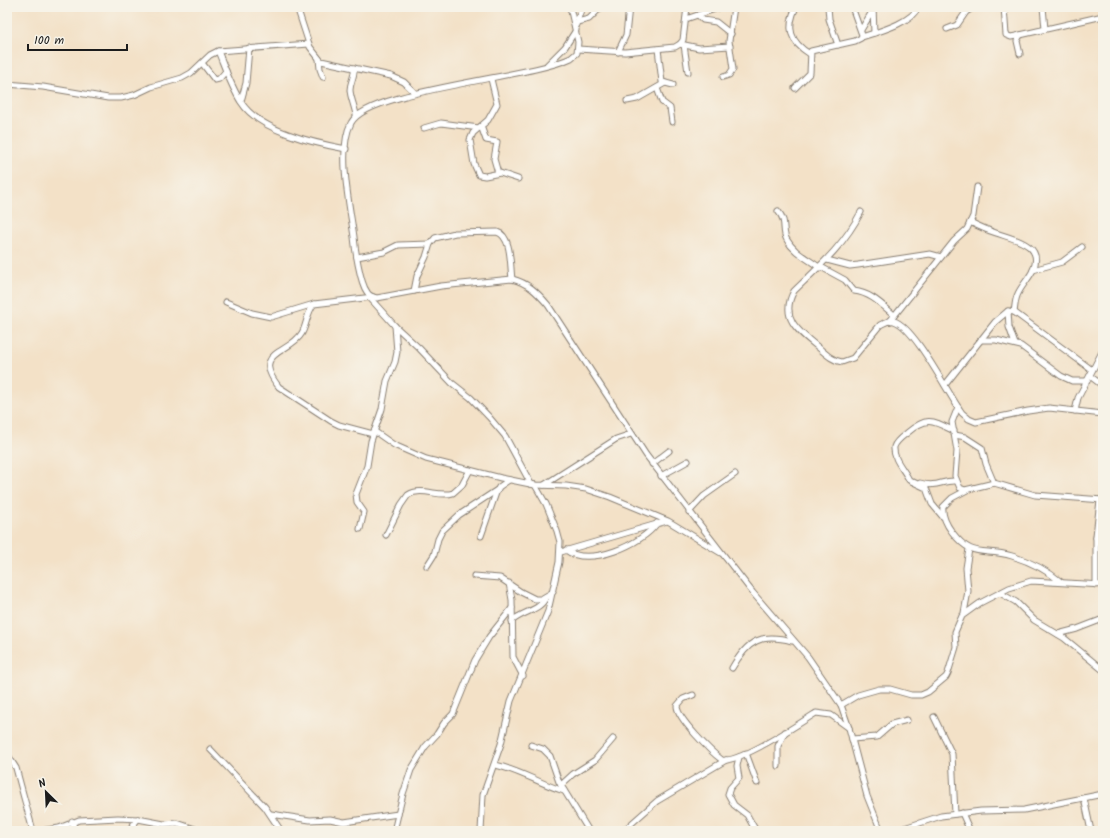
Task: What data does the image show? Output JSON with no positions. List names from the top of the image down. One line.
{"scale_bar":"100 m","north":"top left"}
